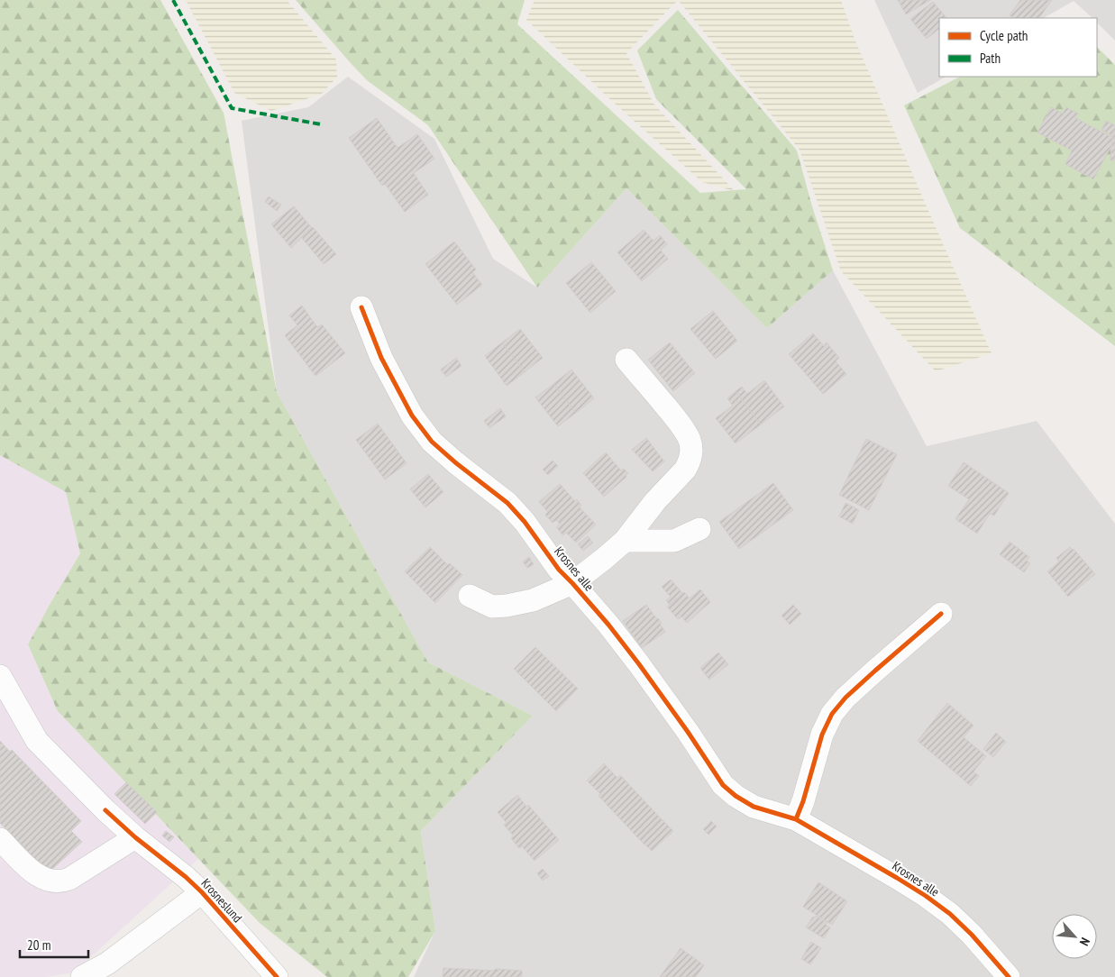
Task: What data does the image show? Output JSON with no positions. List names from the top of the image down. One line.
{"streets":{"street":["Krosnes alle","Krosneslund"]},"legend":["Cycle path","Path"],"scale_bar":"20 m","north":"bottom right"}
